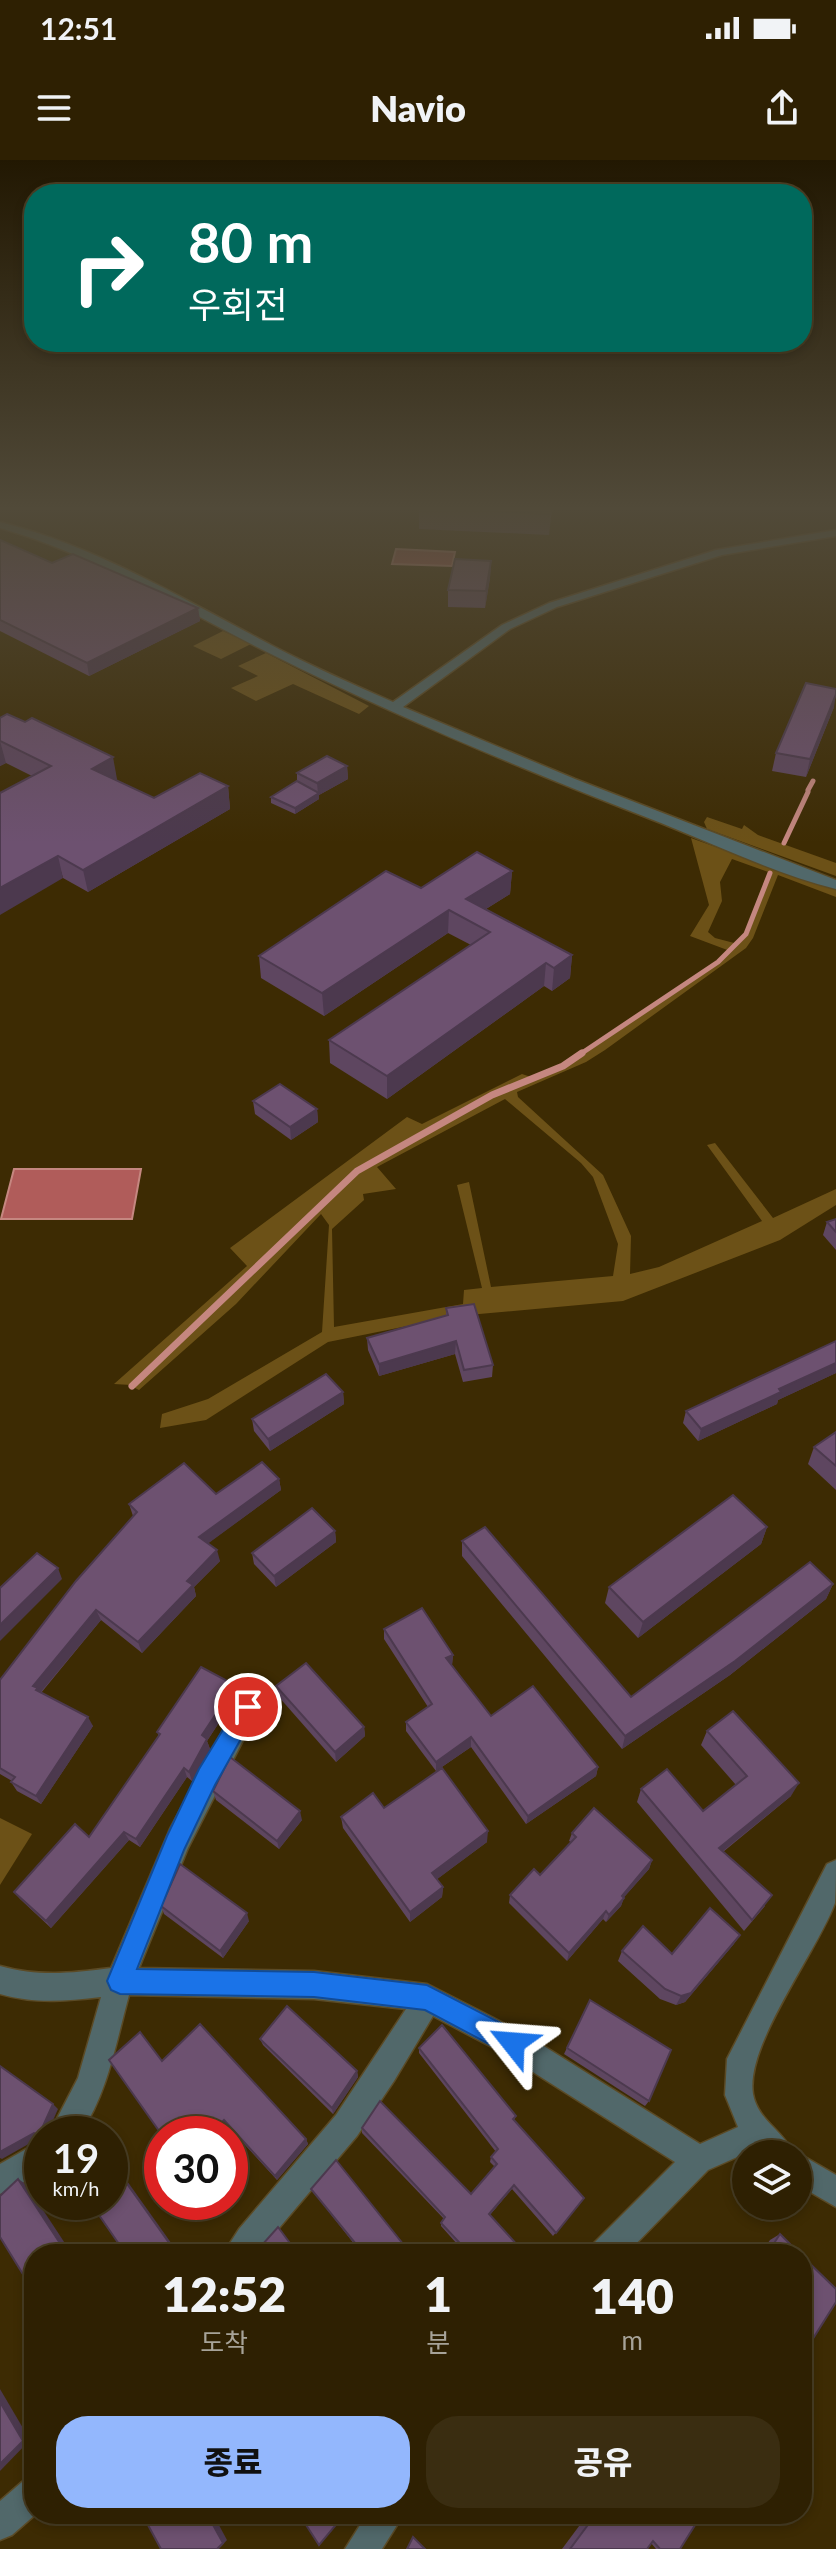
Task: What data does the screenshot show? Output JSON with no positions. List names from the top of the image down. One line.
{"page":{"status":"12:51","header":"Navio","turn":["80 m","우회전"],"speed":"19 km/h","limit":"30","eta":["12:52","도착","1","분","140","m"],"buttons":["종료","공유"]}}
